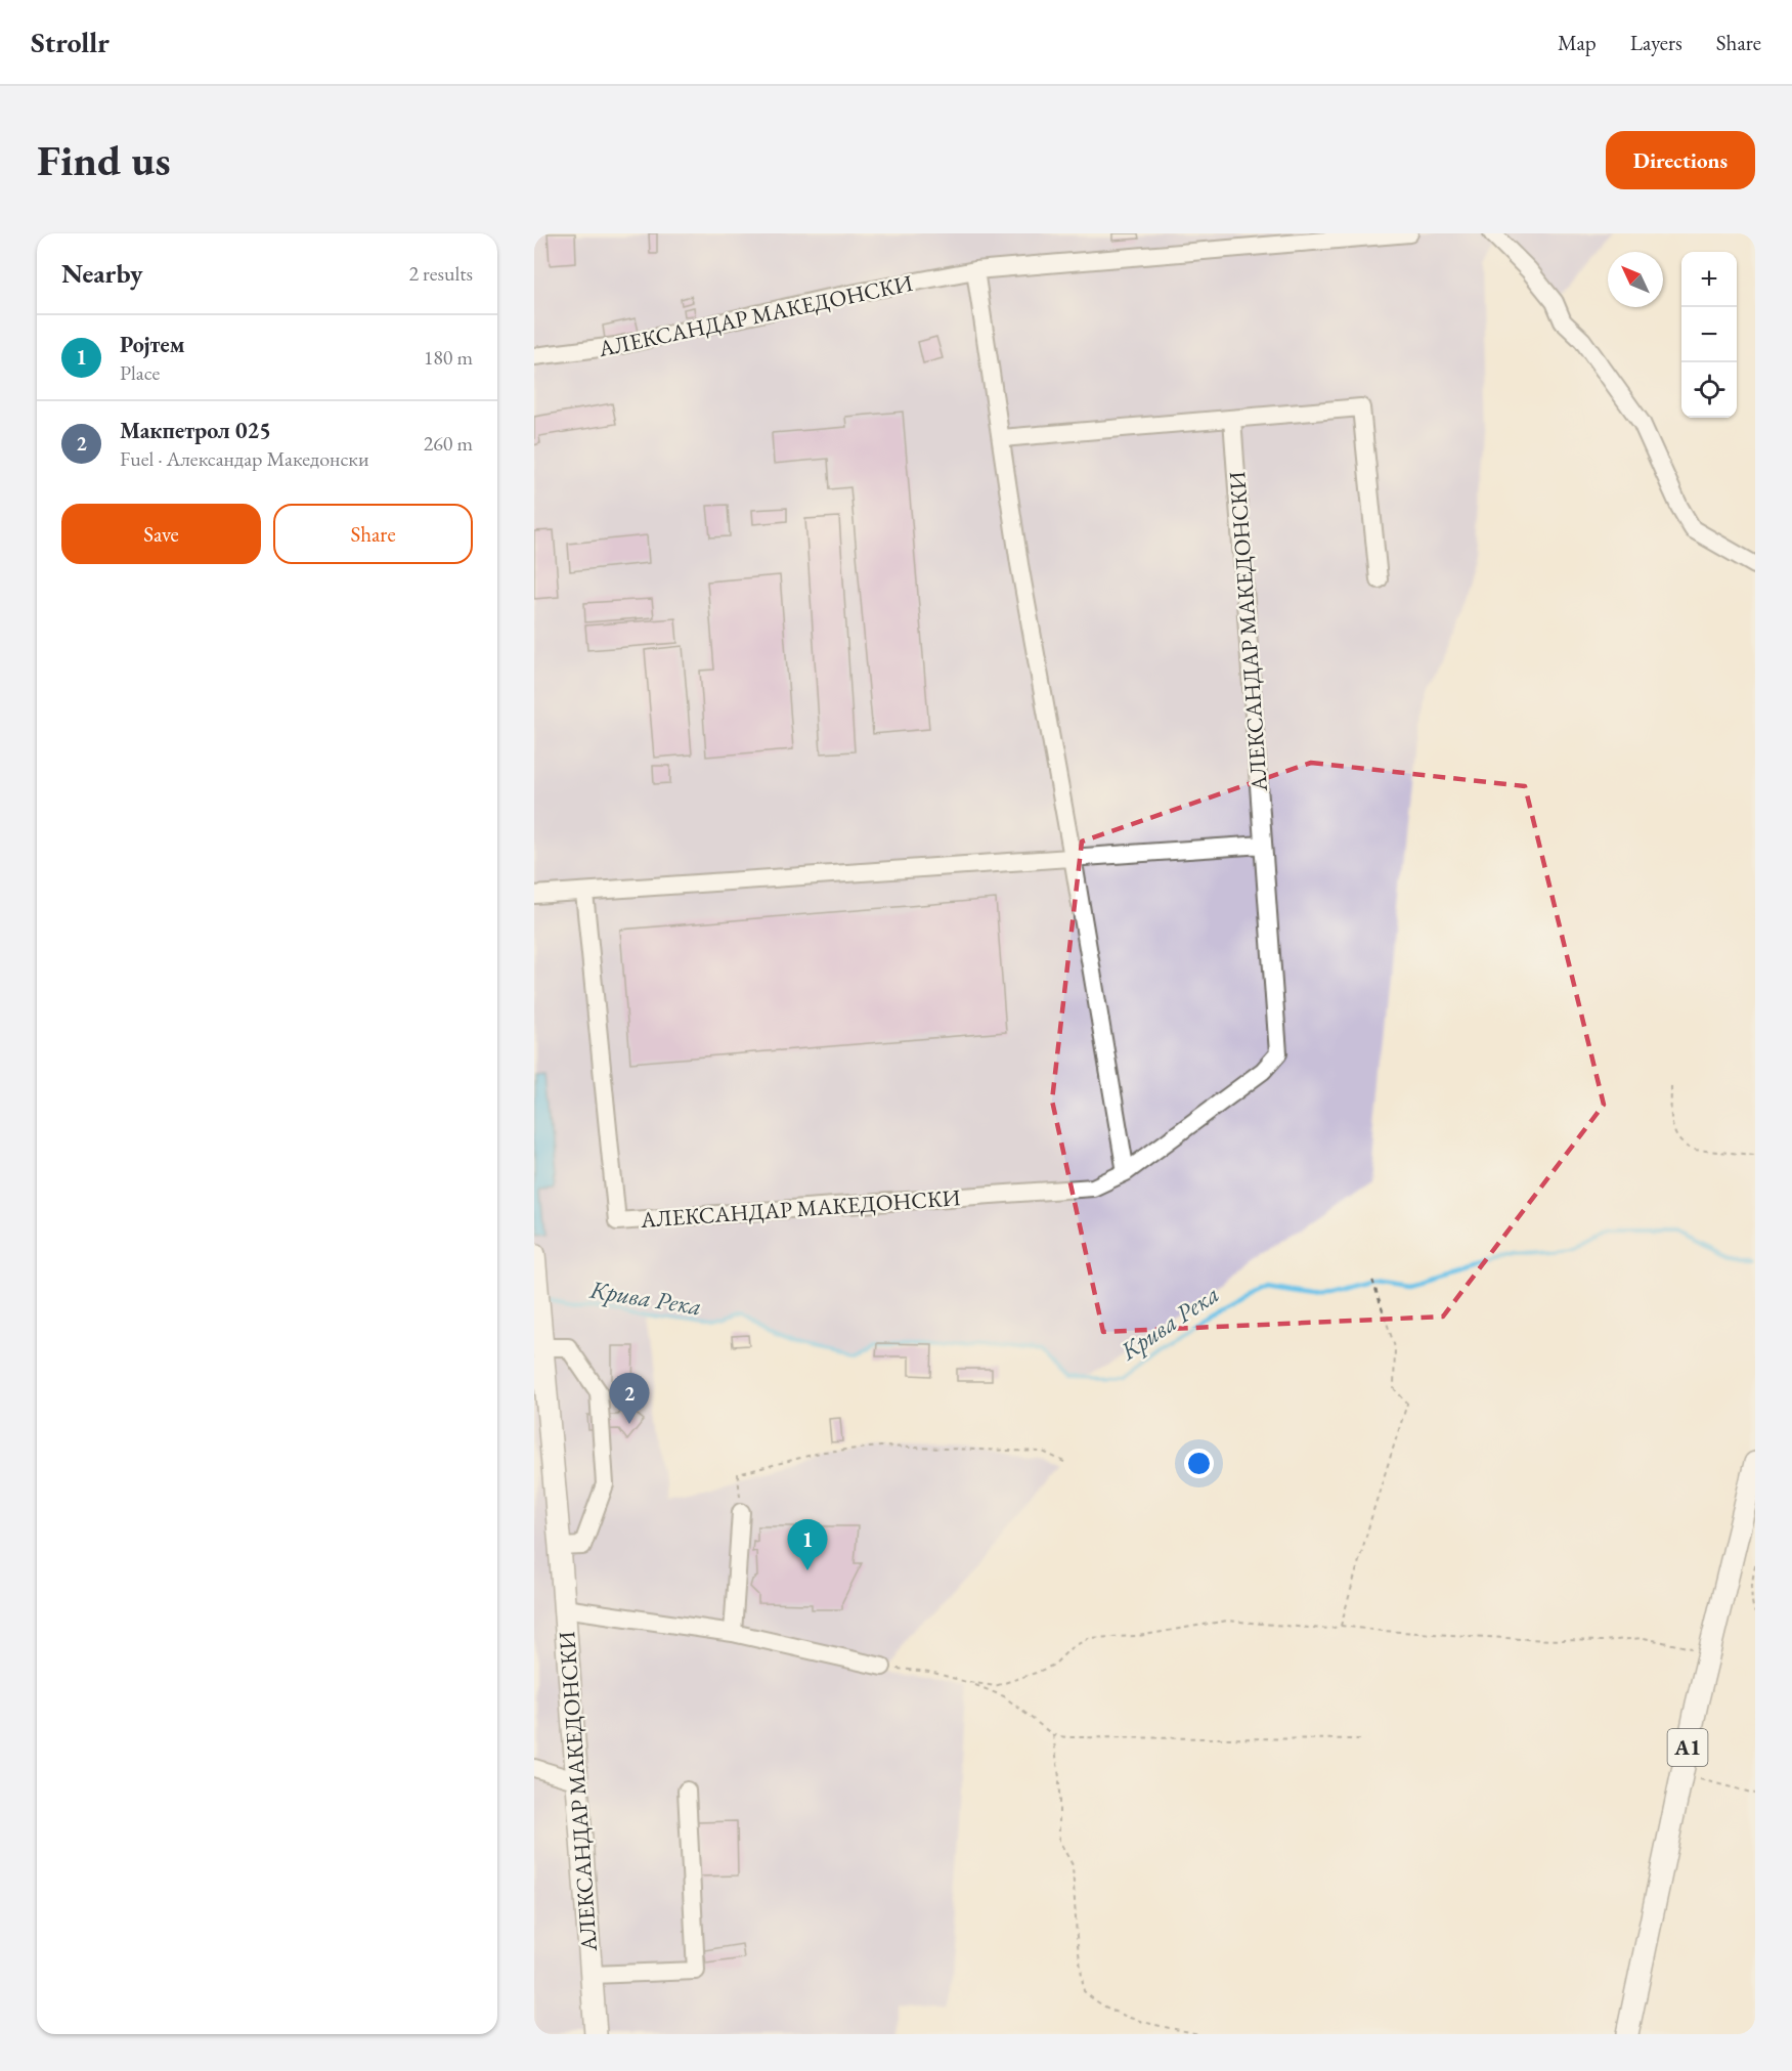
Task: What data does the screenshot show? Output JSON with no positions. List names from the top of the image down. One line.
{"streets":{"main road":["АЛЕКСАНДАР МАКЕДОНСКИ","A1"]},"water":["Крива Река"],"north":"top left","page":{"header":"Strollr","nav":["Map","Layers","Share"],"buttons":["Directions",["Save","Share"]],"title":"Find us","heading":["Nearby","2 results"],"map_buttons":["+","−"],"list":[{"mark":"1","name":"Ројтем","note":"Place","value":"180 m"},{"mark":"2","name":"Макпетрол 025","note":"Fuel · Александар Македонски","value":"260 m"}],"pins":["2","1"]}}
